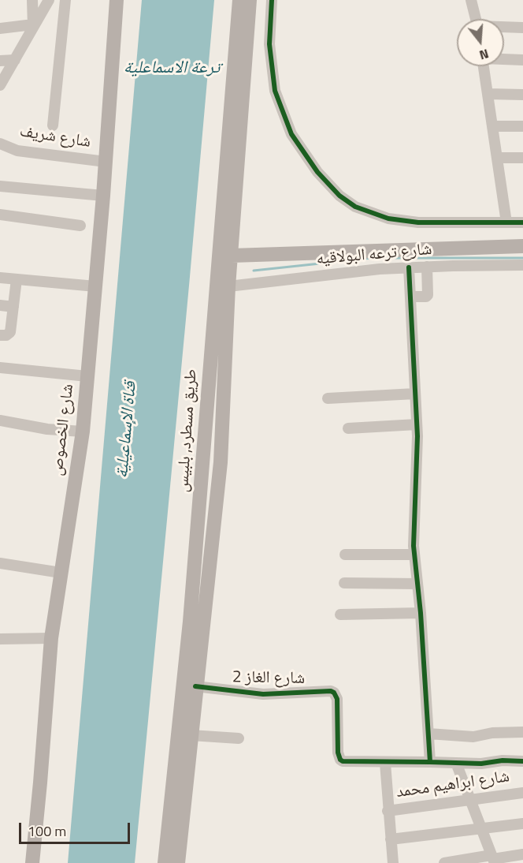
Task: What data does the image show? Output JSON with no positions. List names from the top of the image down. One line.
{"streets":{"main road":["شارع الخصوص","طريق مسطرد, بلبيس"],"street":["شارع شريف","شارع ترعه البولاقيه","شارع الغاز 2","شارع ابراهيم محمد"]},"crossings":[["شارع شريف","شارع الخصوص"],["شارع ترعه البولاقيه","طريق مسطرد, بلبيس"],["طريق مسطرد, بلبيس","شارع الغاز 2"]],"water":["ترعة الاسماعلية","قناة الإسماعيلية"],"scale_bar":"100 m","north":"bottom"}
